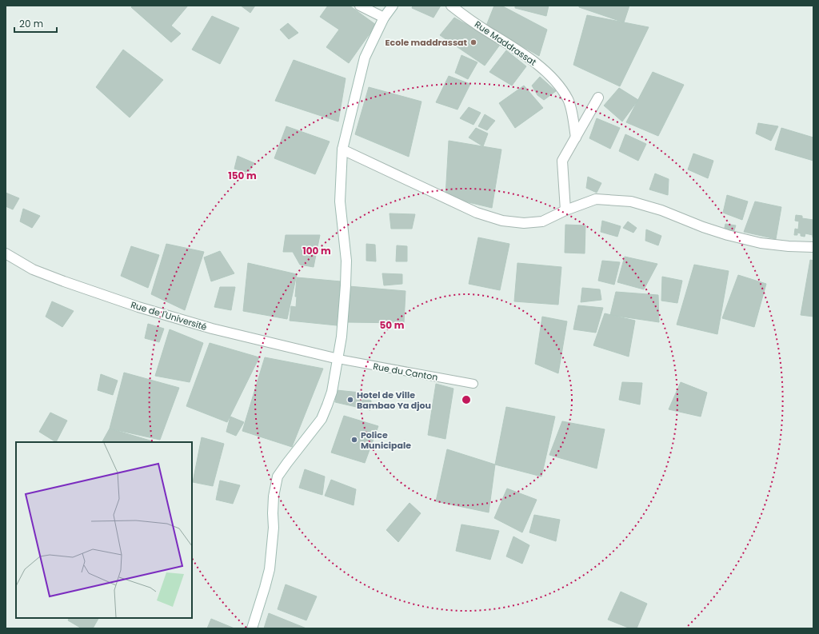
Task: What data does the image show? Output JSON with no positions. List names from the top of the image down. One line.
{"streets":{"street":["Rue Maddrassat","Rue de l'Université"],"lane":["Rue du Canton"]},"crossings":[["Rue de l'Université","Rue du Canton"]],"places":["Ecole maddrassat","Hotel de Ville Bambao Ya djou","Police Municipale"],"scale_bar":"20 m","rings":["150 m","100 m","50 m"]}
